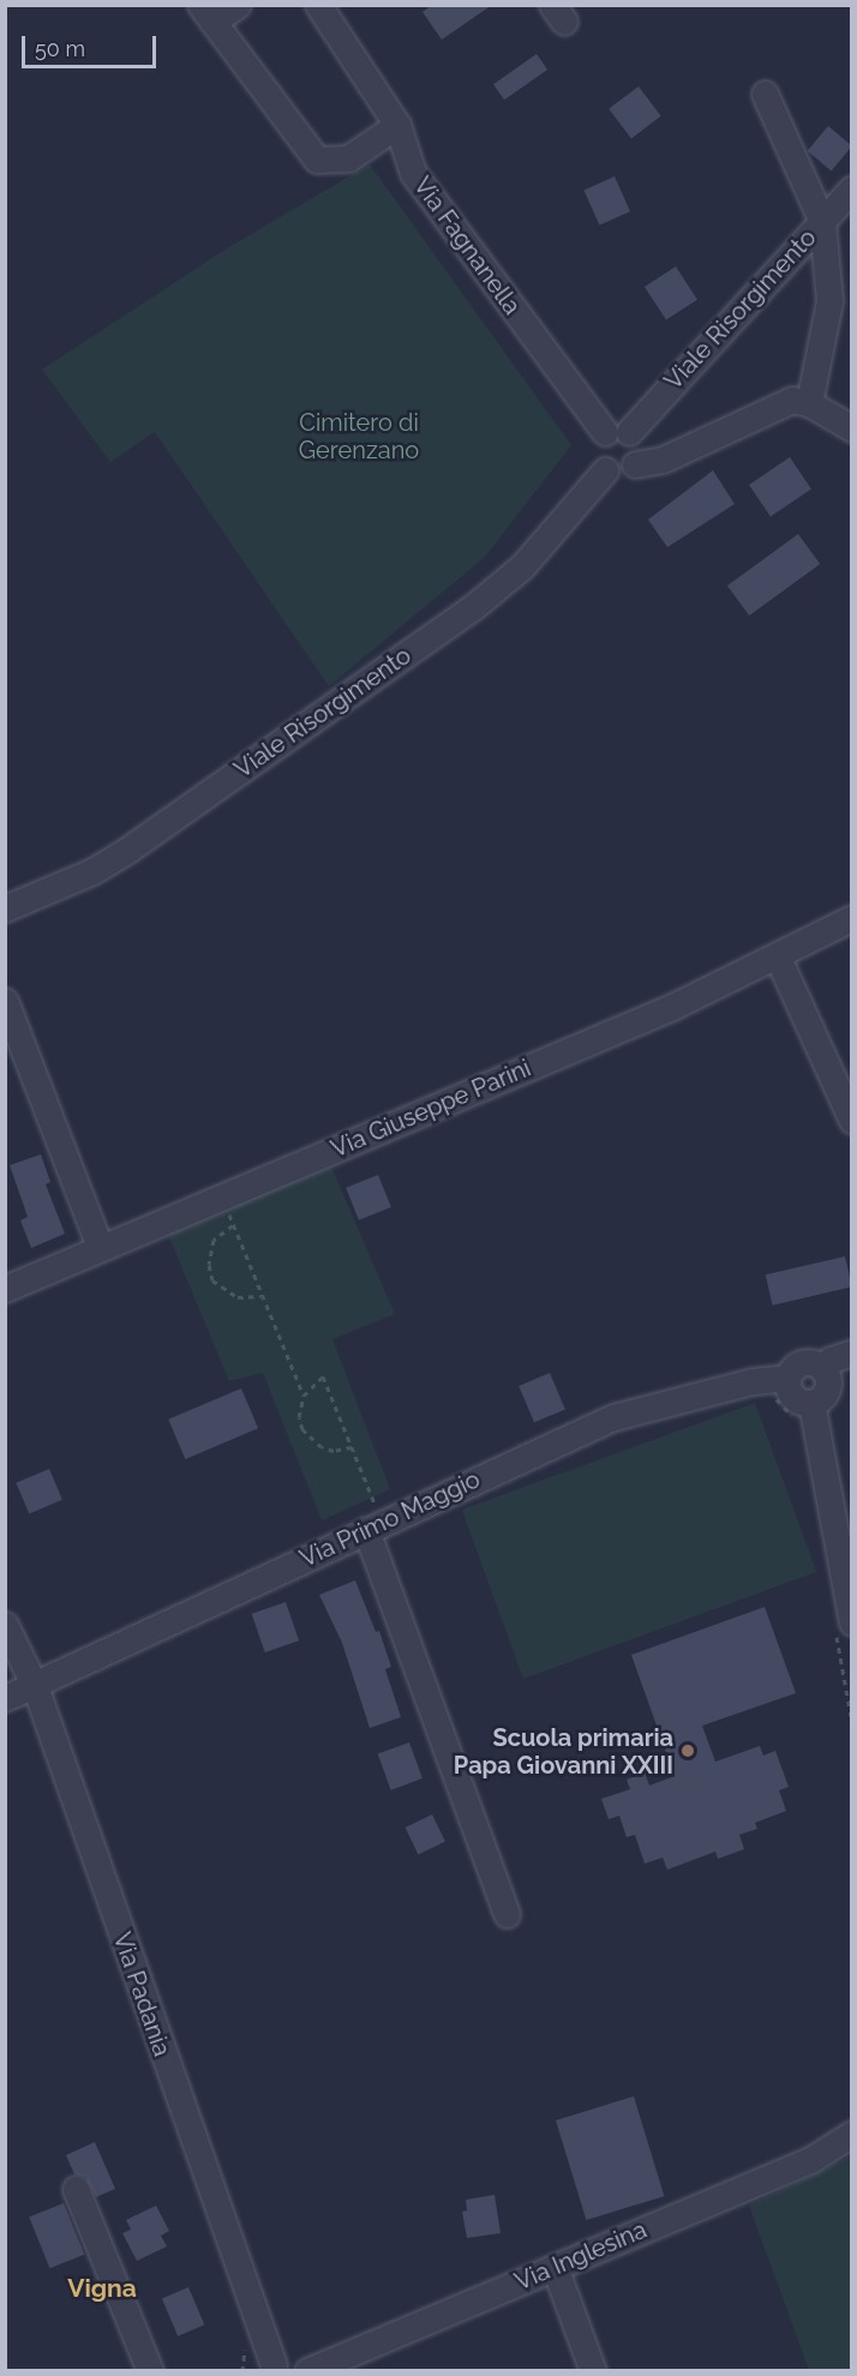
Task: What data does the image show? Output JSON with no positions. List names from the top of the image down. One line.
{"streets":{"street":["Via Fagnanella","Viale Risorgimento","Via Giuseppe Parini","Via Primo Maggio","Via Padania","Via Inglesina"]},"crossings":[["Via Fagnanella","Viale Risorgimento"],["Via Primo Maggio","Via Padania"]],"districts":["Vigna"],"parks":["Cimitero di Gerenzano"],"places":["Scuola primaria Papa Giovanni XXIII"],"scale_bar":"50 m"}
